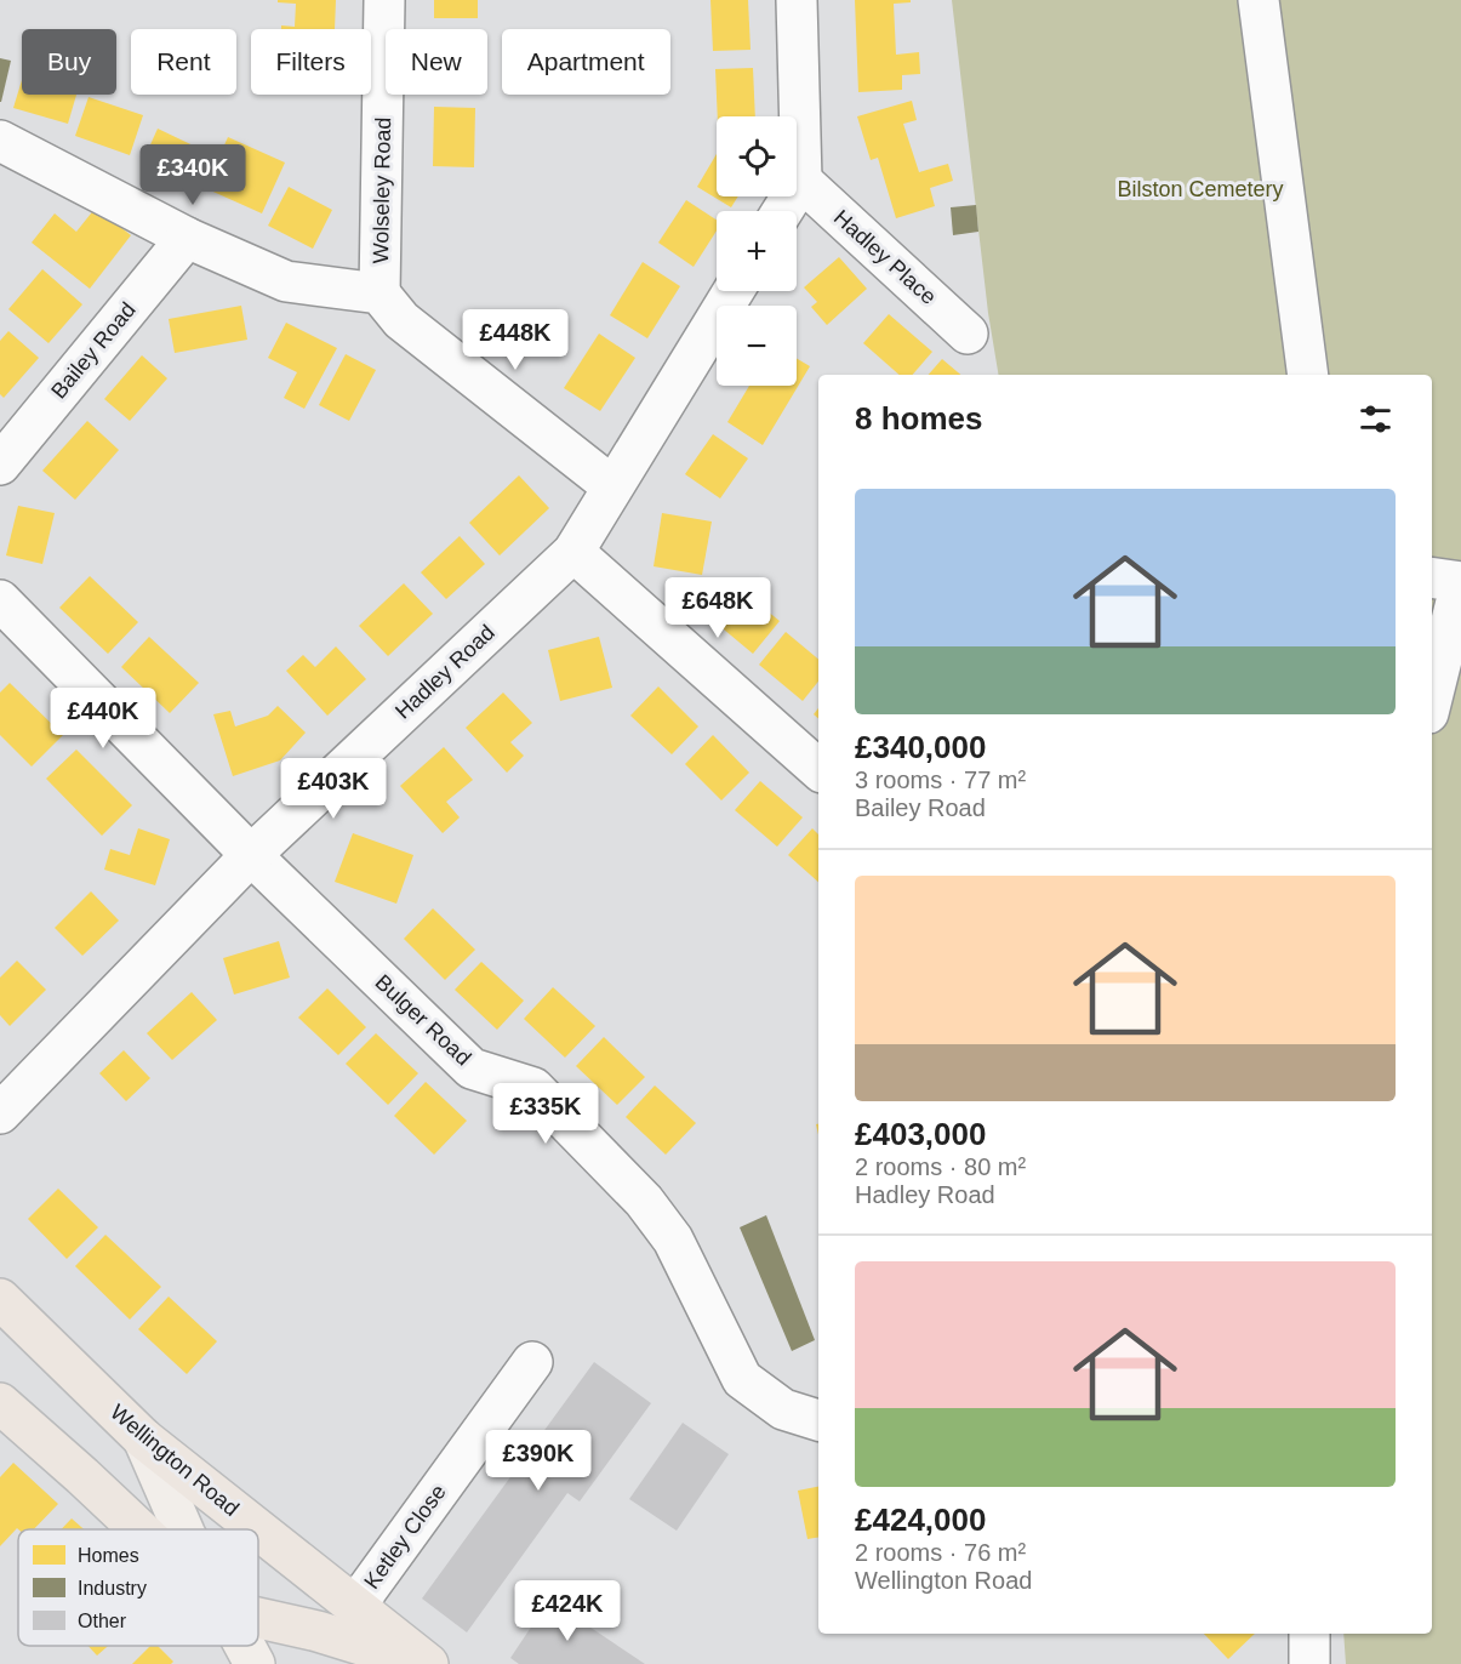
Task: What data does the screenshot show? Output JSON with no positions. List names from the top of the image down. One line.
{"streets":{"highway":["Wellington Road"],"street":["Wolseley Road","Hadley Place","Bailey Road","Hadley Road","Bulger Road","Ketley Close"]},"crossings":[["Hadley Road","Bulger Road"],["Wellington Road","Ketley Close"]],"parks":["Bilston Cemetery"],"legend":["Homes","Industry","Other"],"page":{"chip":["Buy","Rent","Filters","New","Apartment"],"map_buttons":["+","−"],"price":["£340K","£448K","£648K","£440K","£403K","£335K","£390K","£424K"],"heading":"8 homes","list":[{"name":"£340,000","note":"3 rooms · 77 m² · Bailey Road"},{"name":"£403,000","note":"2 rooms · 80 m² · Hadley Road"},{"name":"£424,000","note":"2 rooms · 76 m² · Wellington Road"}]}}
